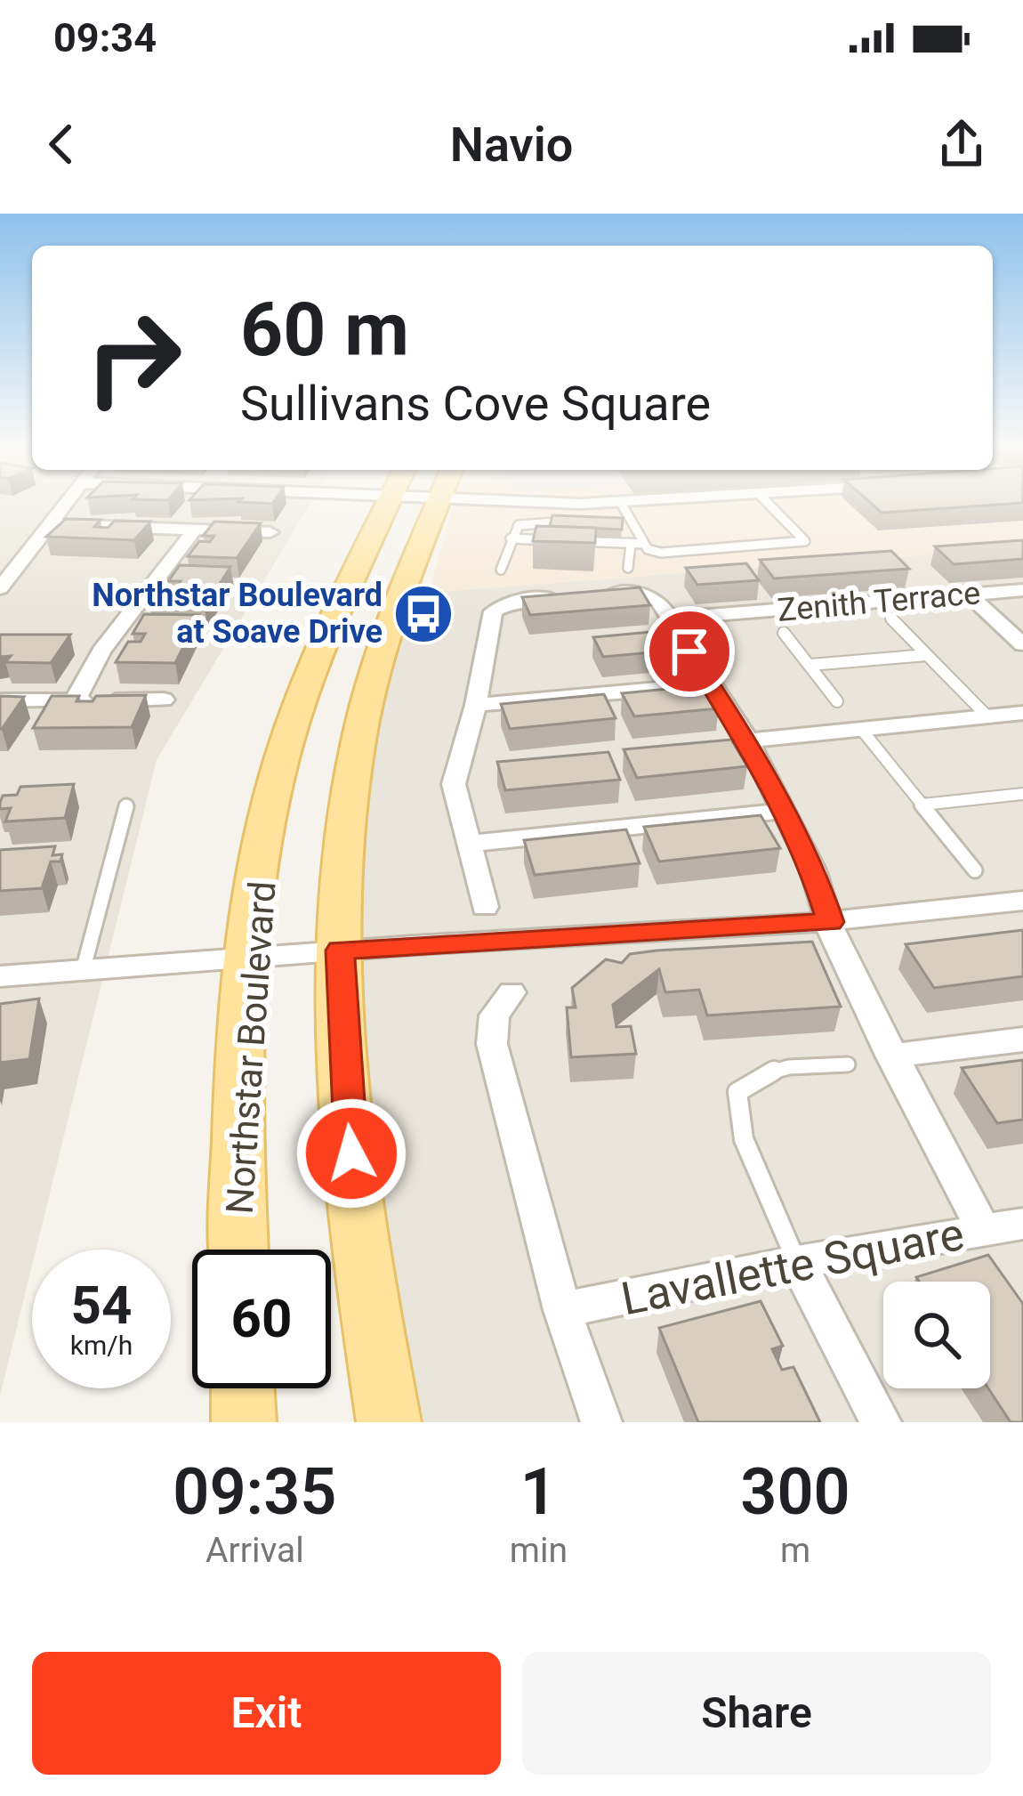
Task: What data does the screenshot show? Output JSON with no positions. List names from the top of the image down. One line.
{"streets":{"main road":["Northstar Boulevard"],"street":["Zenith Terrace","Lavallette Square"]},"places":{"bus stop":["Northstar Boulevard at Soave Drive"]},"page":{"status":"09:34","header":"Navio","turn":["60 m","Sullivans Cove Square"],"speed":"54 km/h","limit":"60","eta":["09:35","Arrival","1","min","300","m"],"buttons":["Exit","Share"]}}
